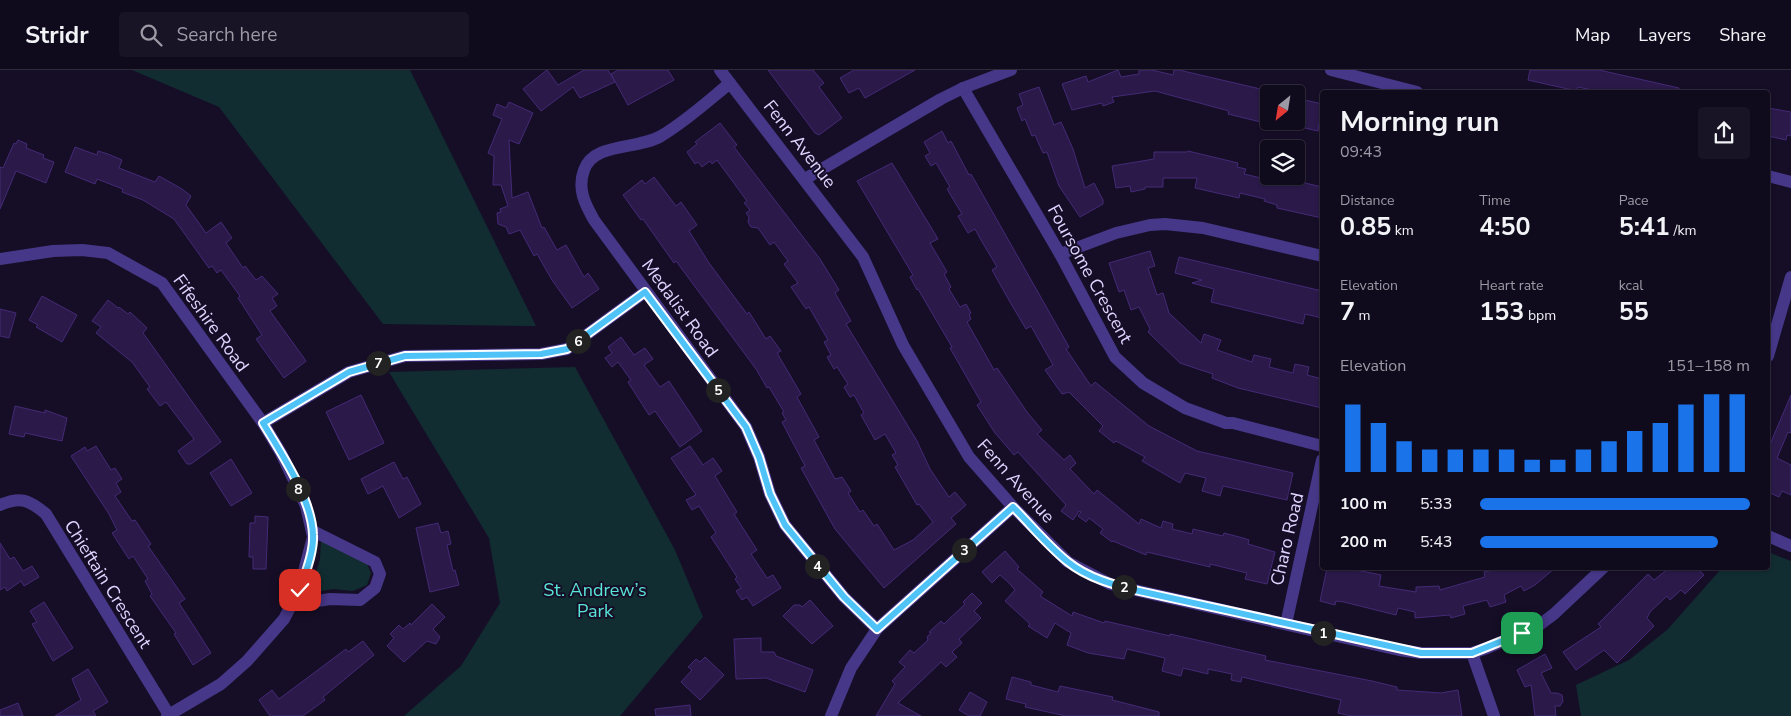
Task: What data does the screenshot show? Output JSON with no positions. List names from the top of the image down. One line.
{"streets":{"street":["Fenn Avenue","Foursome Crescent","Medalist Road","Fifeshire Road","Charo Road","Chieftain Crescent"]},"crossings":[["Fenn Avenue","Medalist Road"],["Fenn Avenue","Charo Road"],["Fifeshire Road","Chieftain Crescent"]],"parks":["St. Andrew’s Park"],"north":"bottom left","page":{"header":"Stridr","search":"Search here","nav":["Map","Layers","Share"],"heading":["Morning run","09:43"],"stats":[["Distance","0.85 km"],["Time","4:50"],["Pace","5:41 /km"],["Elevation","7 m"],["Heart rate","153 bpm"],["kcal","55"]],"pins":["6","7","5","8","3","4","2","1"],"chart":["Elevation","151–158 m"],"list":[{"name":"100 m","note":"5:33"},{"name":"200 m","note":"5:43"}]}}
